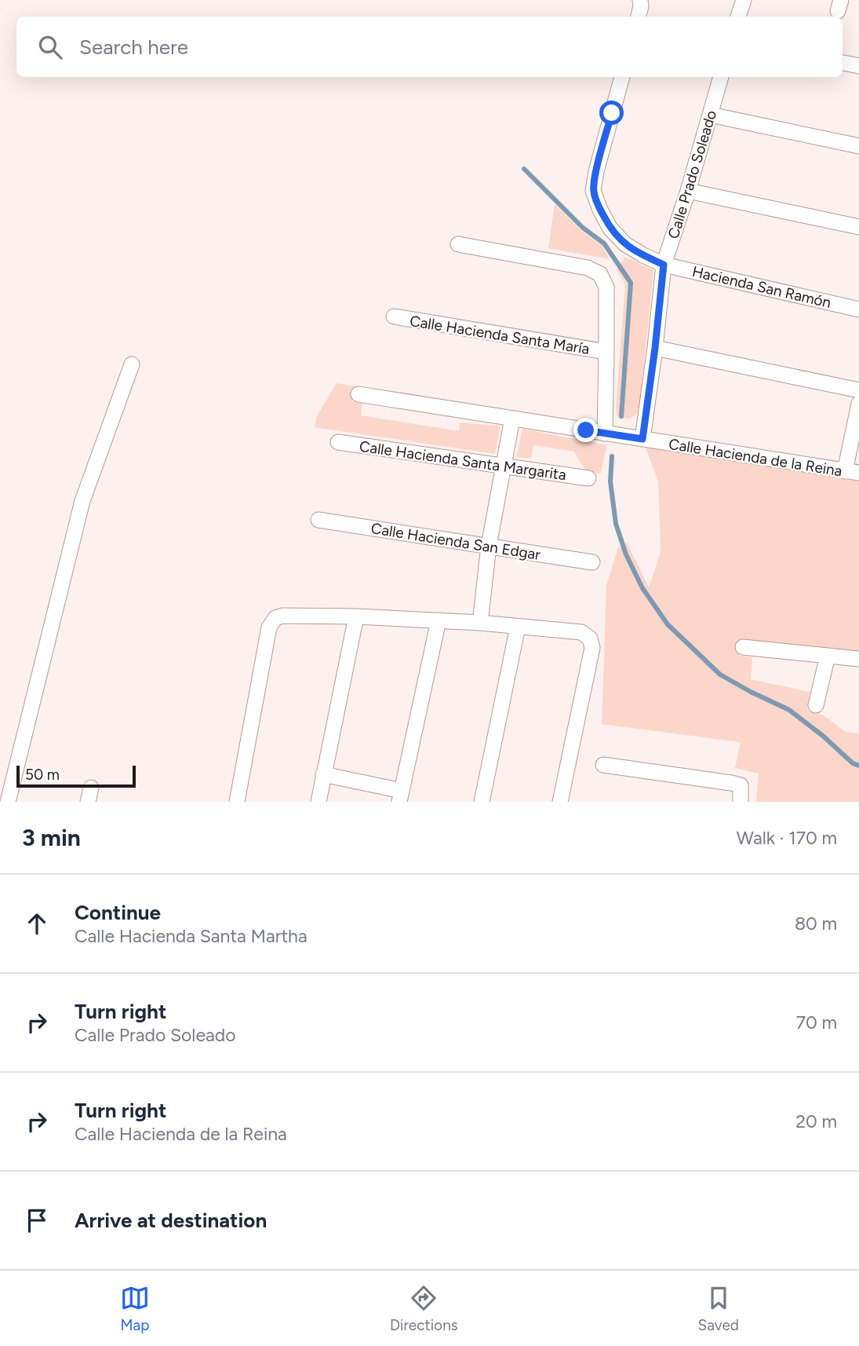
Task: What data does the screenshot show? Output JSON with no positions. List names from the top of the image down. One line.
{"streets":{"street":["Calle Prado Soleado","Hacienda San Ramón","Calle Hacienda Santa María","Calle Hacienda de la Reina","Calle Hacienda Santa Margarita","Calle Hacienda San Edgar"]},"crossings":[["Calle Prado Soleado","Hacienda San Ramón"],["Calle Prado Soleado","Calle Hacienda de la Reina"]],"scale_bar":"50 m","page":{"search":"Search here","scale":"50 m","heading":["3 min","Walk · 170 m"],"list":[["Continue","Calle Hacienda Santa Martha","80 m"],["Turn right","Calle Prado Soleado","70 m"],["Turn right","Calle Hacienda de la Reina","20 m"],"Arrive at destination"],"nav":["Map","Directions","Saved"]}}
